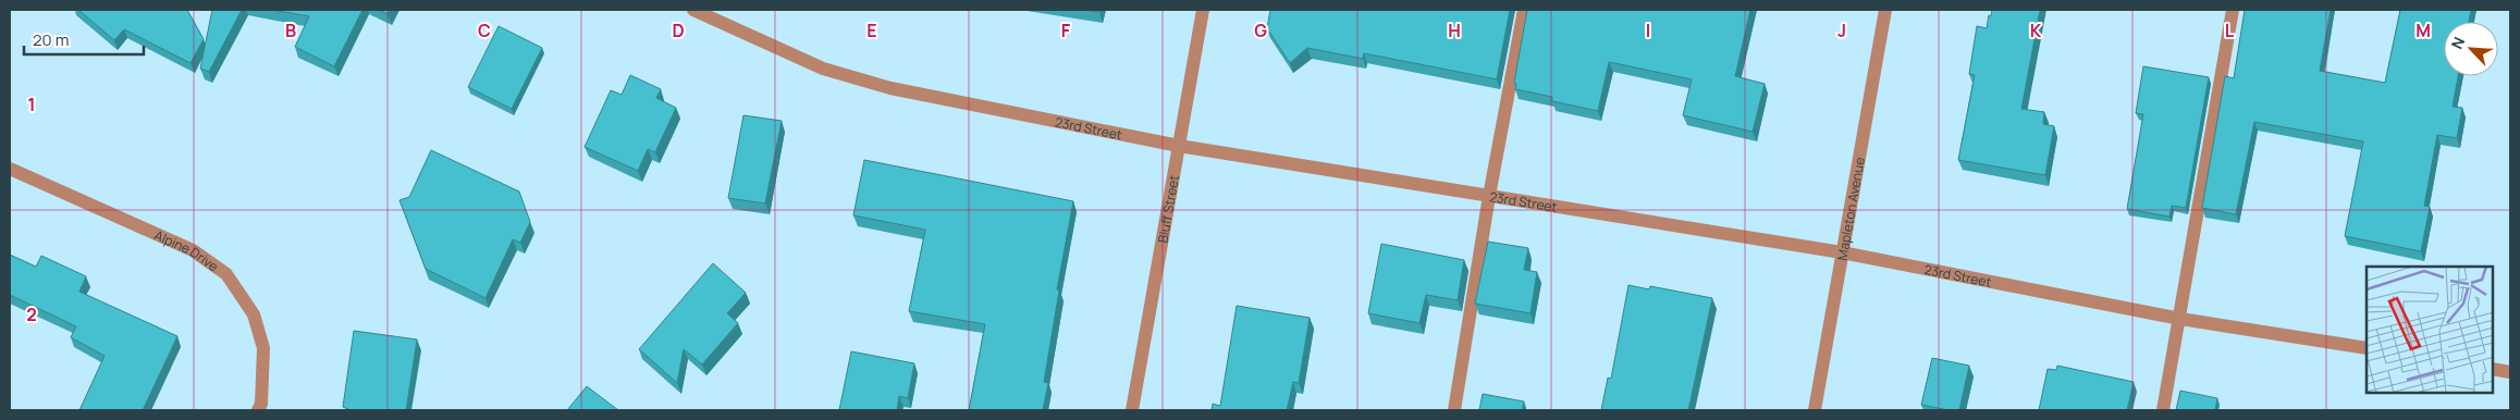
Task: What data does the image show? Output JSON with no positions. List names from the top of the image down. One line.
{"streets":{"street":["23rd Street","Bluff Street","Mapleton Avenue","Alpine Drive"]},"crossings":[["23rd Street","Bluff Street"],["23rd Street","Mapleton Avenue"]],"scale_bar":"20 m","north":"top left","grid":{"columns":["B","C","D","E","F","G","H","I","J","K","L","M"],"rows":["1","2"]}}
